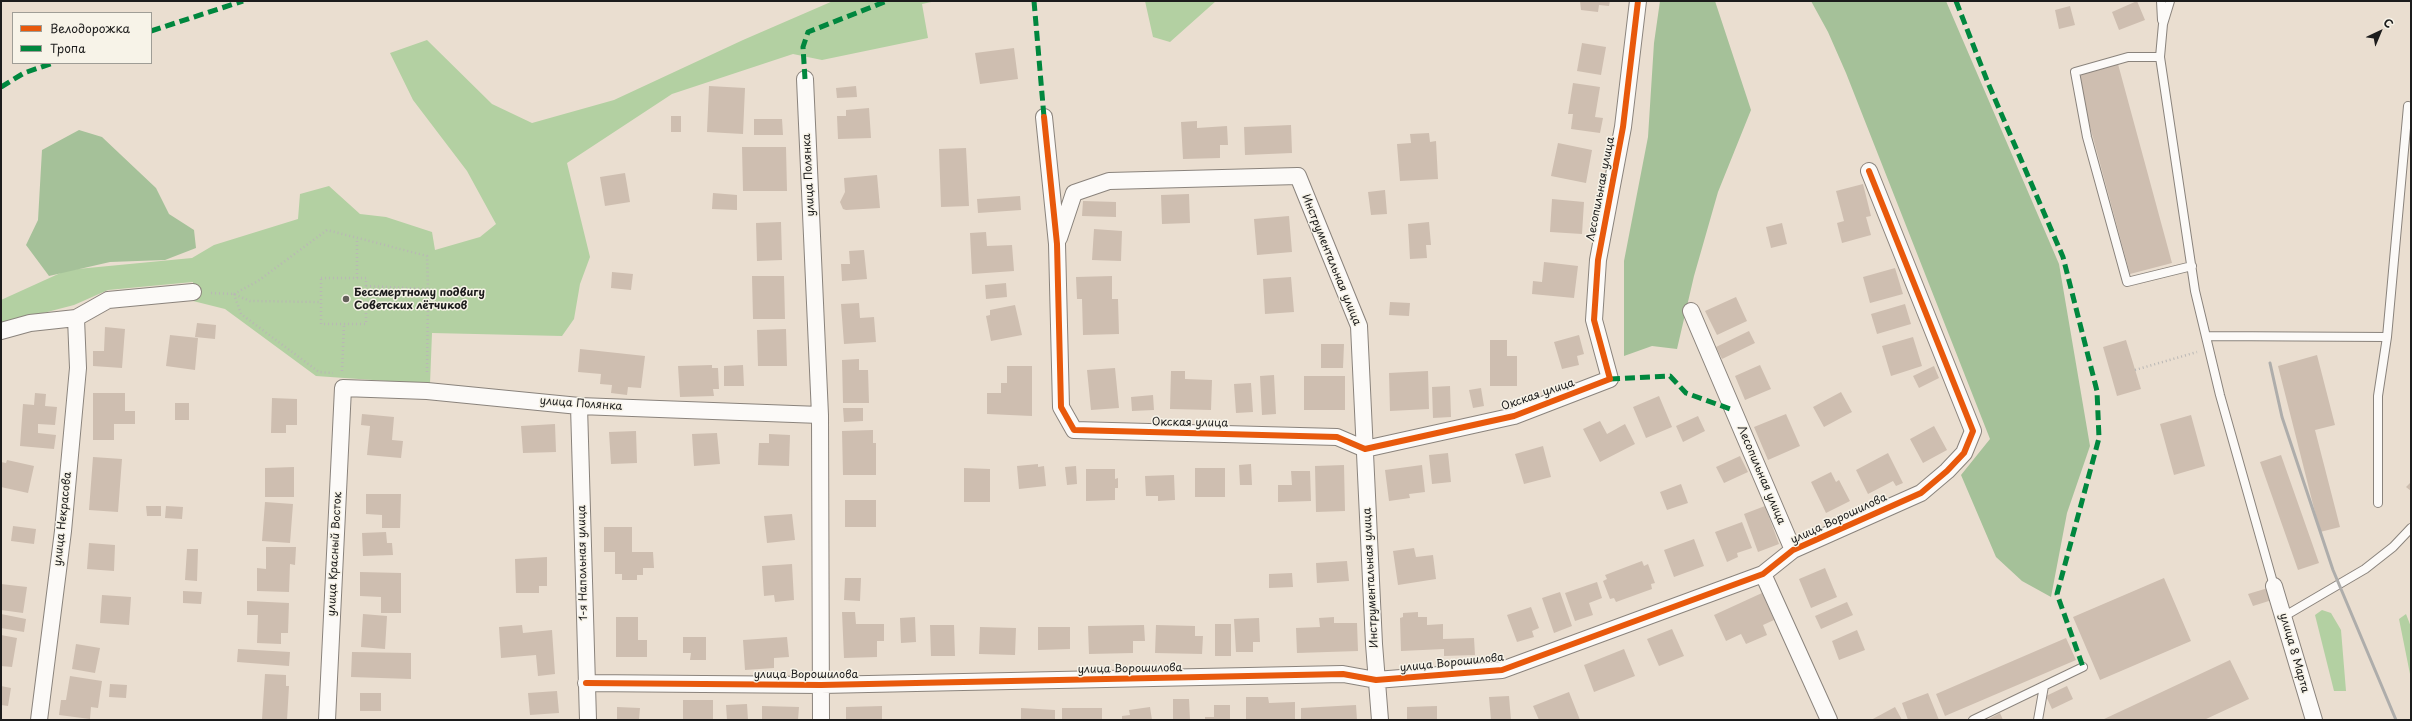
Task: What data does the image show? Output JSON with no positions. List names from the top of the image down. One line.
{"streets":{"street":["улица Полянка","Лесопильная улица","Инструментальная улица","Окская улица","улица Некрасова","улица Ворошилова","улица Красный Восток","1-я Напольная улица","улица 8 Марта"]},"crossings":[["улица Полянка","улица Ворошилова"],["улица Полянка","улица Красный Восток"],["улица Полянка","1-я Напольная улица"],["Лесопильная улица","Окская улица"],["Лесопильная улица","улица Ворошилова"],["Инструментальная улица","Окская улица"],["Инструментальная улица","улица Ворошилова"],["улица Ворошилова","1-я Напольная улица"]],"places":["Бессмертному подвигу Советских лётчиков"],"legend":["Велодорожка","Тропа"],"north":"top right"}
